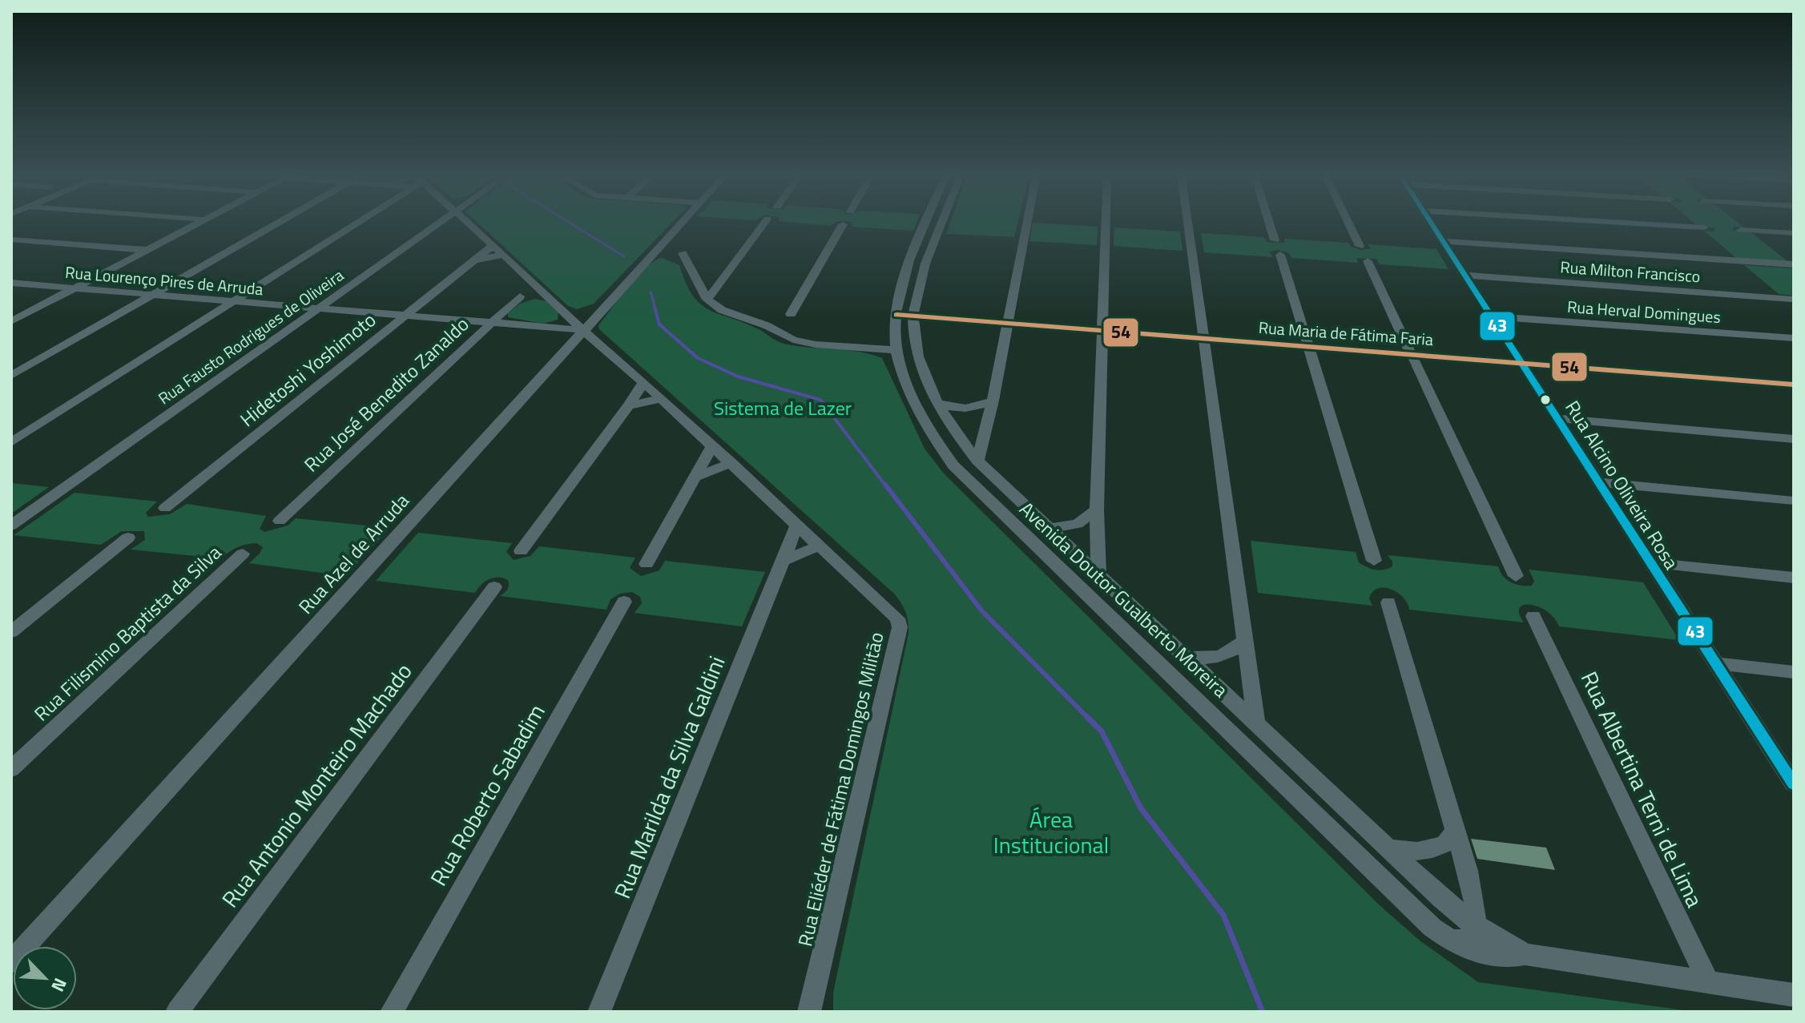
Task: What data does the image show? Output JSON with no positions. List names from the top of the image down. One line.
{"streets":{"street":["Rua Milton Francisco","Rua Lourenço Pires de Arruda","Rua Herval Domingues","Rua Maria de Fátima Faria","Rua Fausto Rodrigues de Oliveira","Hidetoshi Yoshimoto","Rua José Benedito Zanaldo","Rua Alcino Oliveira Rosa","Rua Azel de Arruda","Avenida Doutor Gualberto Moreira","Rua Filismino Baptista da Silva","Rua Marilda da Silva Galdini","Rua Antonio Monteiro Machado","Rua Eliéder de Fátima Domingos Militão","Rua Albertina Terni de Lima","Rua Roberto Sabadim"]},"crossings":[["Rua Milton Francisco","Rua Alcino Oliveira Rosa"],["Rua Lourenço Pires de Arruda","Rua Fausto Rodrigues de Oliveira"],["Rua Lourenço Pires de Arruda","Hidetoshi Yoshimoto"],["Rua Lourenço Pires de Arruda","Rua José Benedito Zanaldo"],["Rua Lourenço Pires de Arruda","Rua Azel de Arruda"],["Rua Lourenço Pires de Arruda","Rua Eliéder de Fátima Domingos Militão"],["Rua Herval Domingues","Rua Alcino Oliveira Rosa"],["Rua Maria de Fátima Faria","Rua Alcino Oliveira Rosa"],["Rua Maria de Fátima Faria","Avenida Doutor Gualberto Moreira"],["Hidetoshi Yoshimoto","Rua Eliéder de Fátima Domingos Militão"],["Rua José Benedito Zanaldo","Rua Eliéder de Fátima Domingos Militão"],["Rua Azel de Arruda","Rua Eliéder de Fátima Domingos Militão"],["Avenida Doutor Gualberto Moreira","Rua Albertina Terni de Lima"],["Rua Marilda da Silva Galdini","Rua Eliéder de Fátima Domingos Militão"]],"parks":["Sistema de Lazer","Área Institucional"],"lines":["transit line 43","transit line 54"],"north":"bottom right"}
